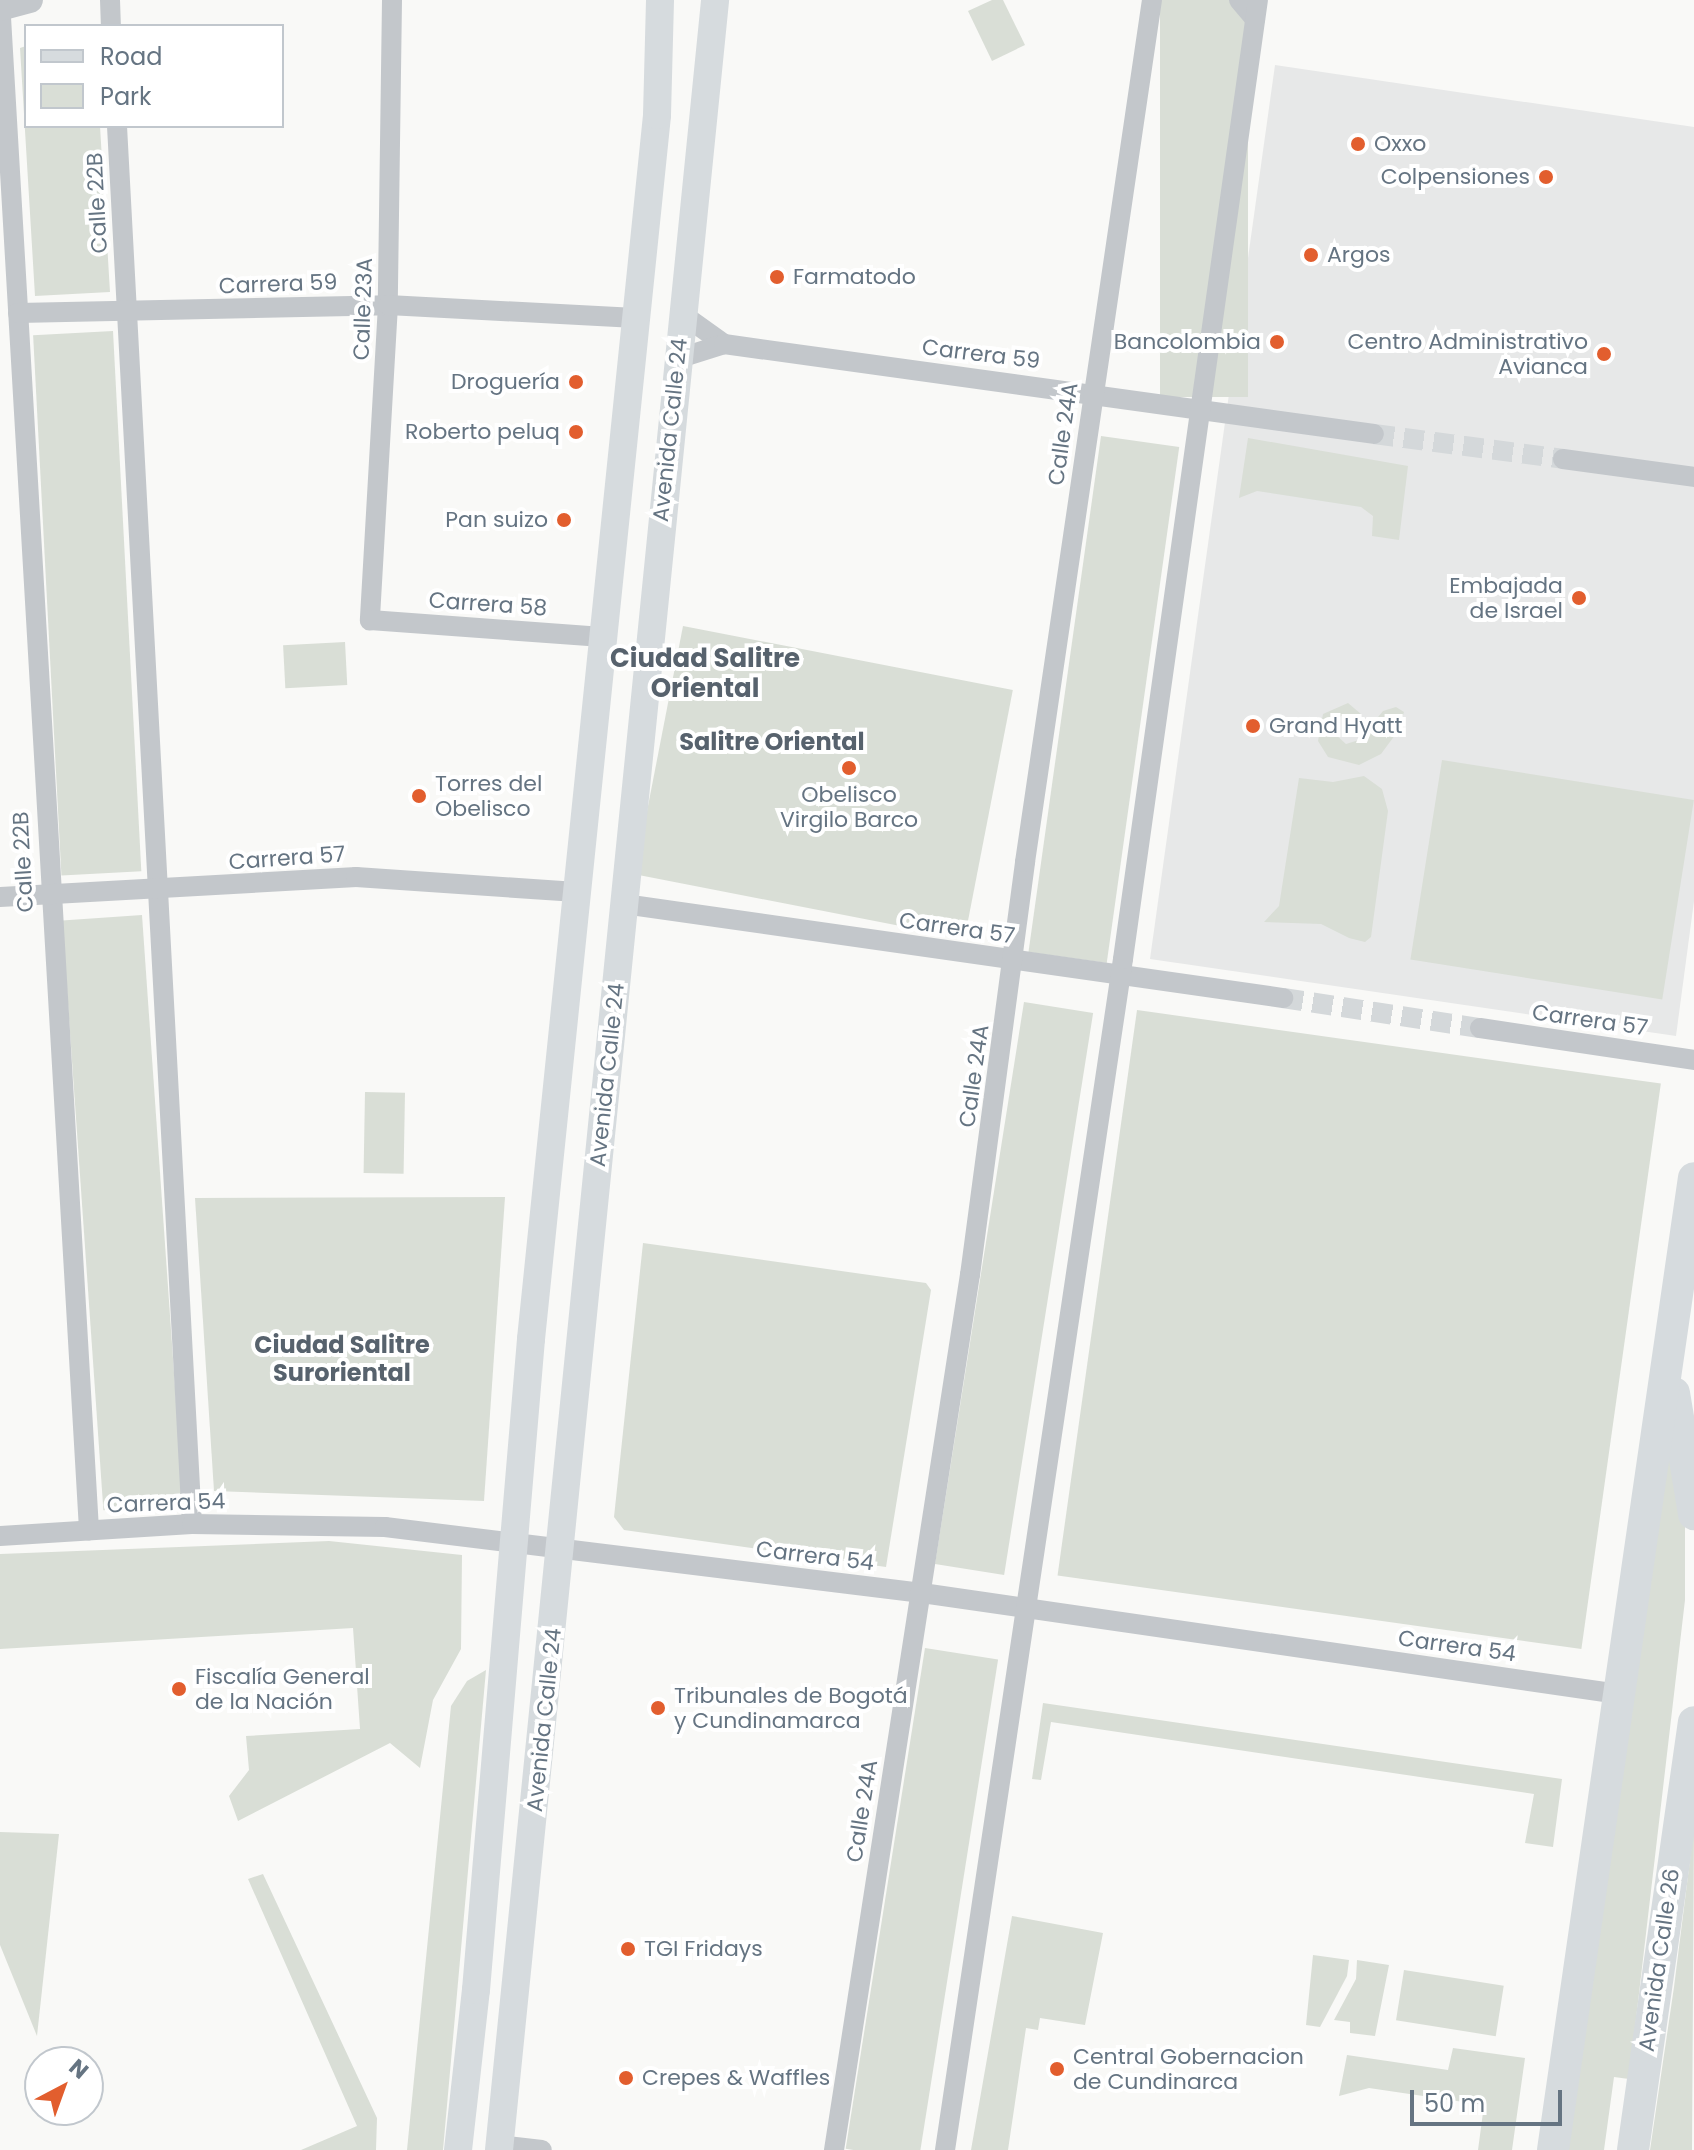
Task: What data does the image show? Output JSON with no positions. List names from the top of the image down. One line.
{"streets":{"main road":["Avenida Calle 24","Avenida Calle 26"],"street":["Calle 22B","Carrera 59","Calle 23A","Calle 24A","Carrera 58","Carrera 57","Carrera 54"]},"crossings":[["Calle 22B","Carrera 59"],["Calle 22B","Carrera 57"],["Calle 22B","Carrera 54"],["Carrera 59","Calle 23A"],["Carrera 59","Avenida Calle 24"],["Carrera 59","Calle 24A"],["Calle 23A","Carrera 58"],["Avenida Calle 24","Carrera 58"],["Avenida Calle 24","Carrera 57"],["Avenida Calle 24","Carrera 54"],["Calle 24A","Carrera 57"],["Calle 24A","Carrera 54"]],"districts":["Ciudad Salitre Oriental","Salitre Oriental","Ciudad Salitre Suroriental"],"places":["Oxxo","Colpensiones","Argos","Farmatodo","Bancolombia","Centro Administrativo Avianca","Droguería","Roberto peluq","Pan suizo","Embajada de Israel","Grand Hyatt","Obelisco Virgilo Barco","Torres del Obelisco","Fiscalía General de la Nación","Tribunales de Bogotá y Cundinamarca","TGI Fridays","Central Gobernacion de Cundinarca","Crepes & Waffles"],"legend":["Road","Park"],"scale_bar":"50 m","north":"top right"}
